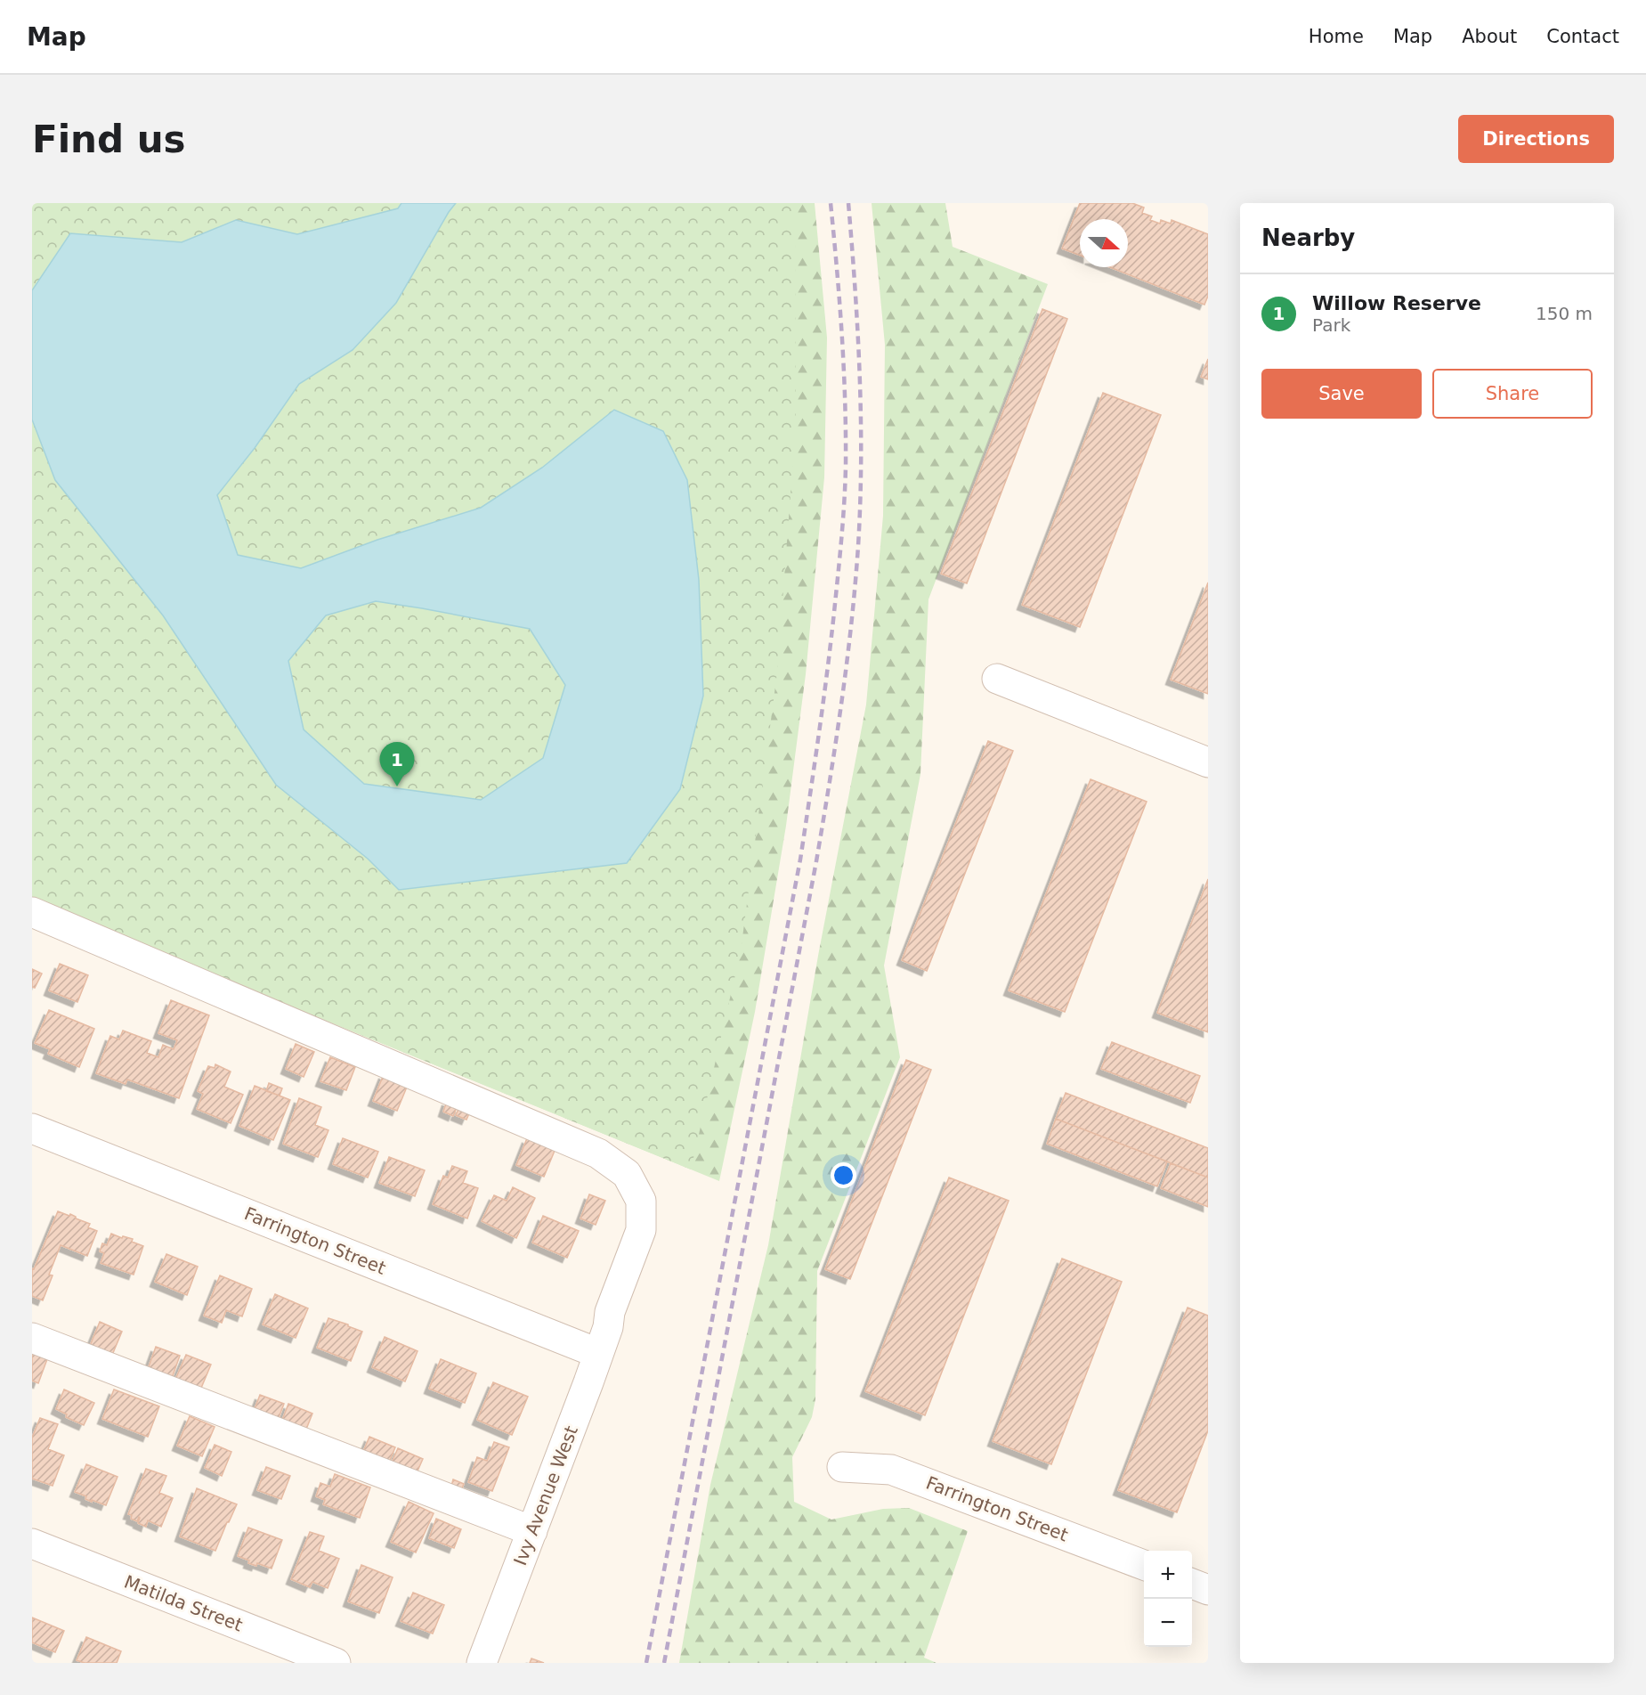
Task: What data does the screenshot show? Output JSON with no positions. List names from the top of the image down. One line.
{"streets":{"street":["Farrington Street","Ivy Avenue West","Matilda Street"]},"crossings":[["Farrington Street","Ivy Avenue West"]],"north":"right","page":{"header":"Map","nav":["Home","Map","About","Contact"],"buttons":["Directions",["Save","Share"]],"title":"Find us","heading":"Nearby","list":[{"mark":"1","name":"Willow Reserve","note":"Park","value":"150 m"}],"pins":"1","map_buttons":["+","−"]}}
